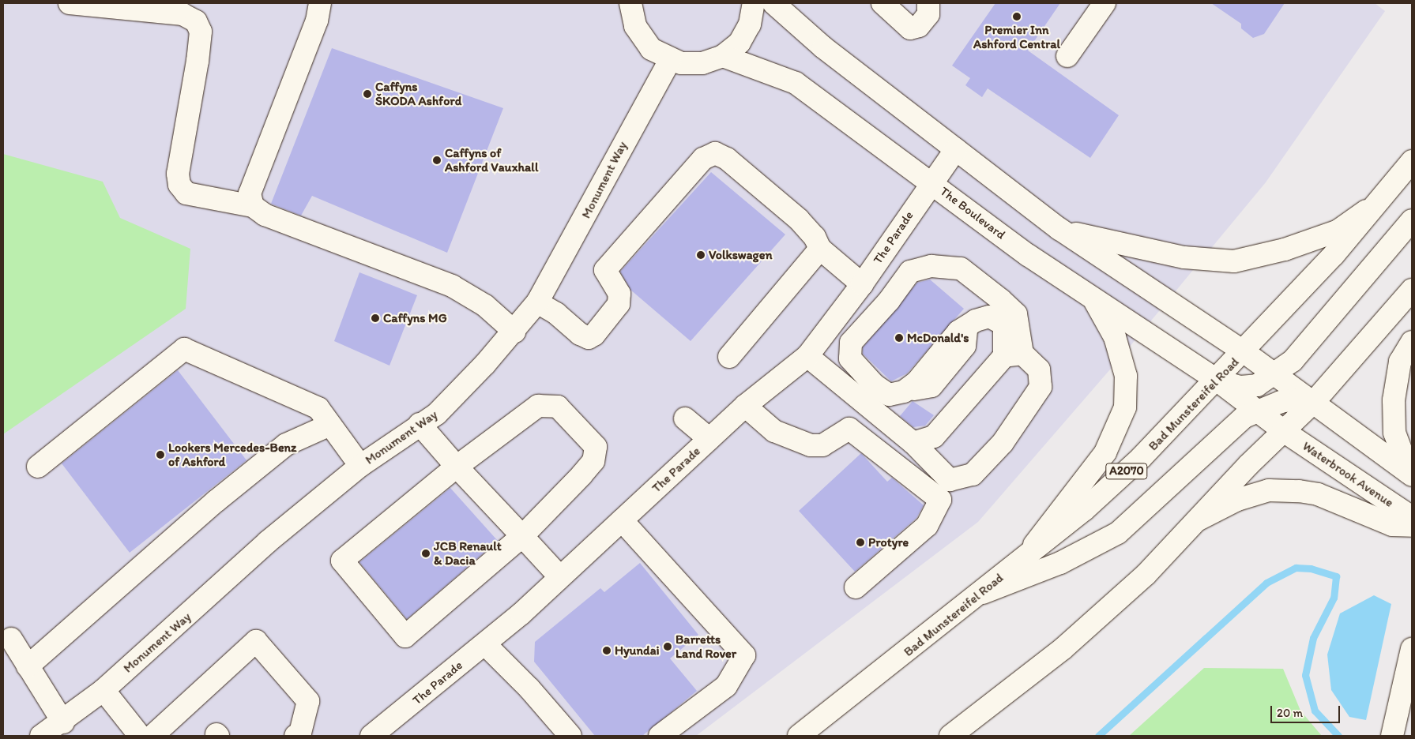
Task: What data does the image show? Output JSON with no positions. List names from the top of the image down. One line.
{"streets":{"main road":["Monument Way","The Boulevard","The Parade","Bad Munstereifel Road","A2070","Waterbrook Avenue"]},"crossings":[["The Boulevard","The Parade"],["The Boulevard","Bad Munstereifel Road"],["The Boulevard","Waterbrook Avenue"],["Bad Munstereifel Road","Waterbrook Avenue"]],"places":["Premier Inn Ashford Central","Caffyns ŠKODA Ashford","Caffyns of Ashford Vauxhall","Volkswagen","Caffyns MG","McDonald's","Lookers Mercedes-Benz of Ashford","Protyre","JCB Renault & Dacia","Barretts Land Rover","Hyundai"],"scale_bar":"20 m"}
